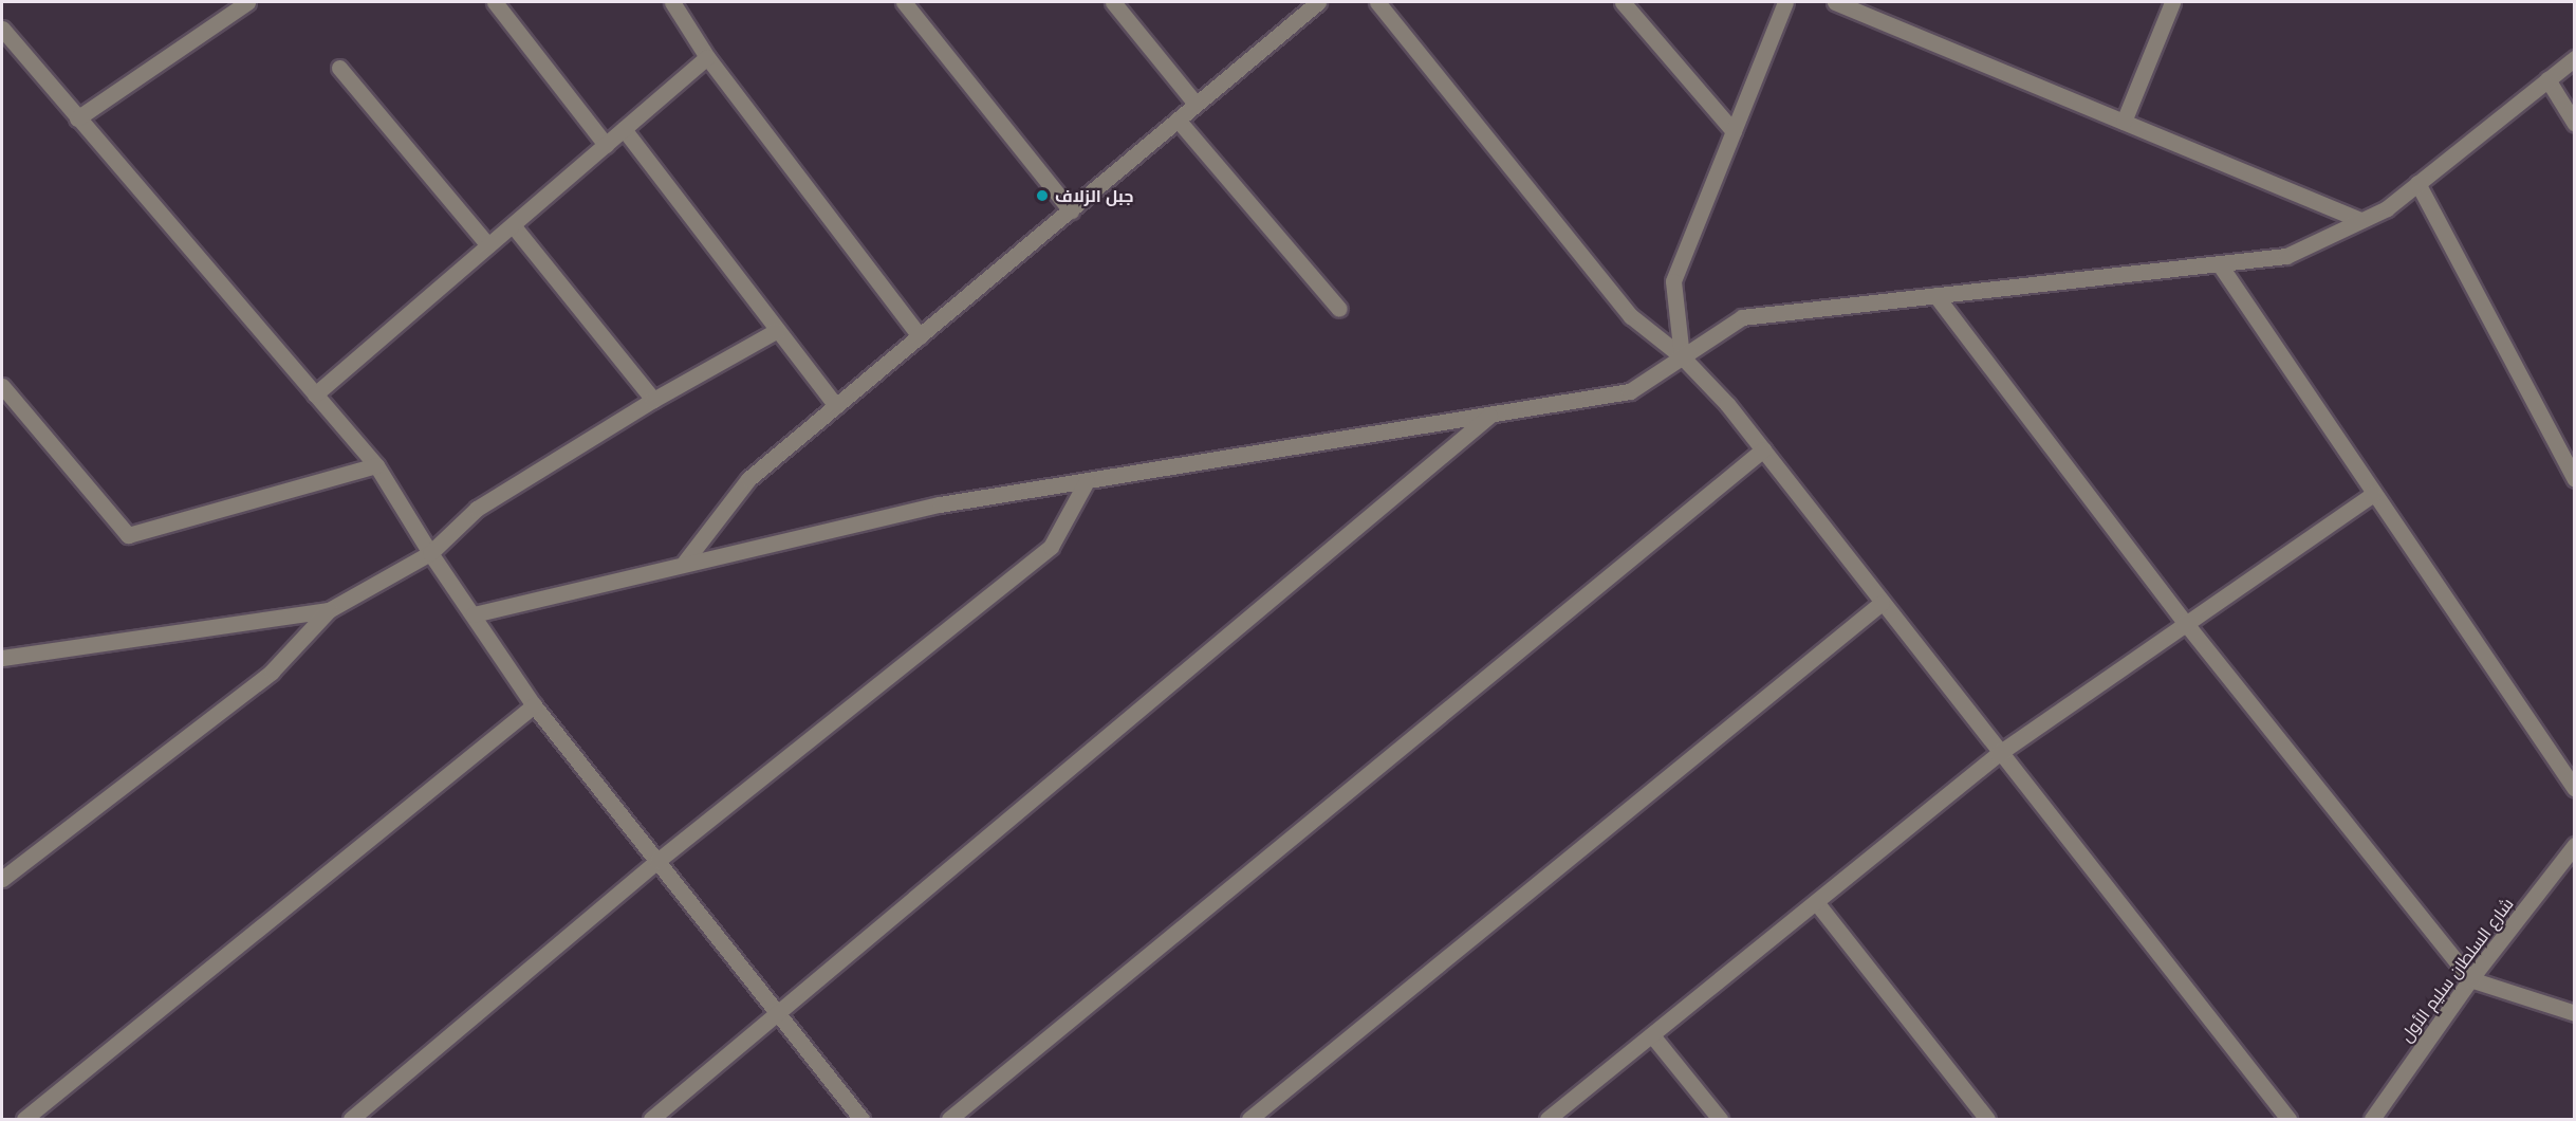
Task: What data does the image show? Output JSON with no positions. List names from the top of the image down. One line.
{"streets":{"street":["شارع السلطان سليم الأول"]},"places":["جبل الزلاف"]}
